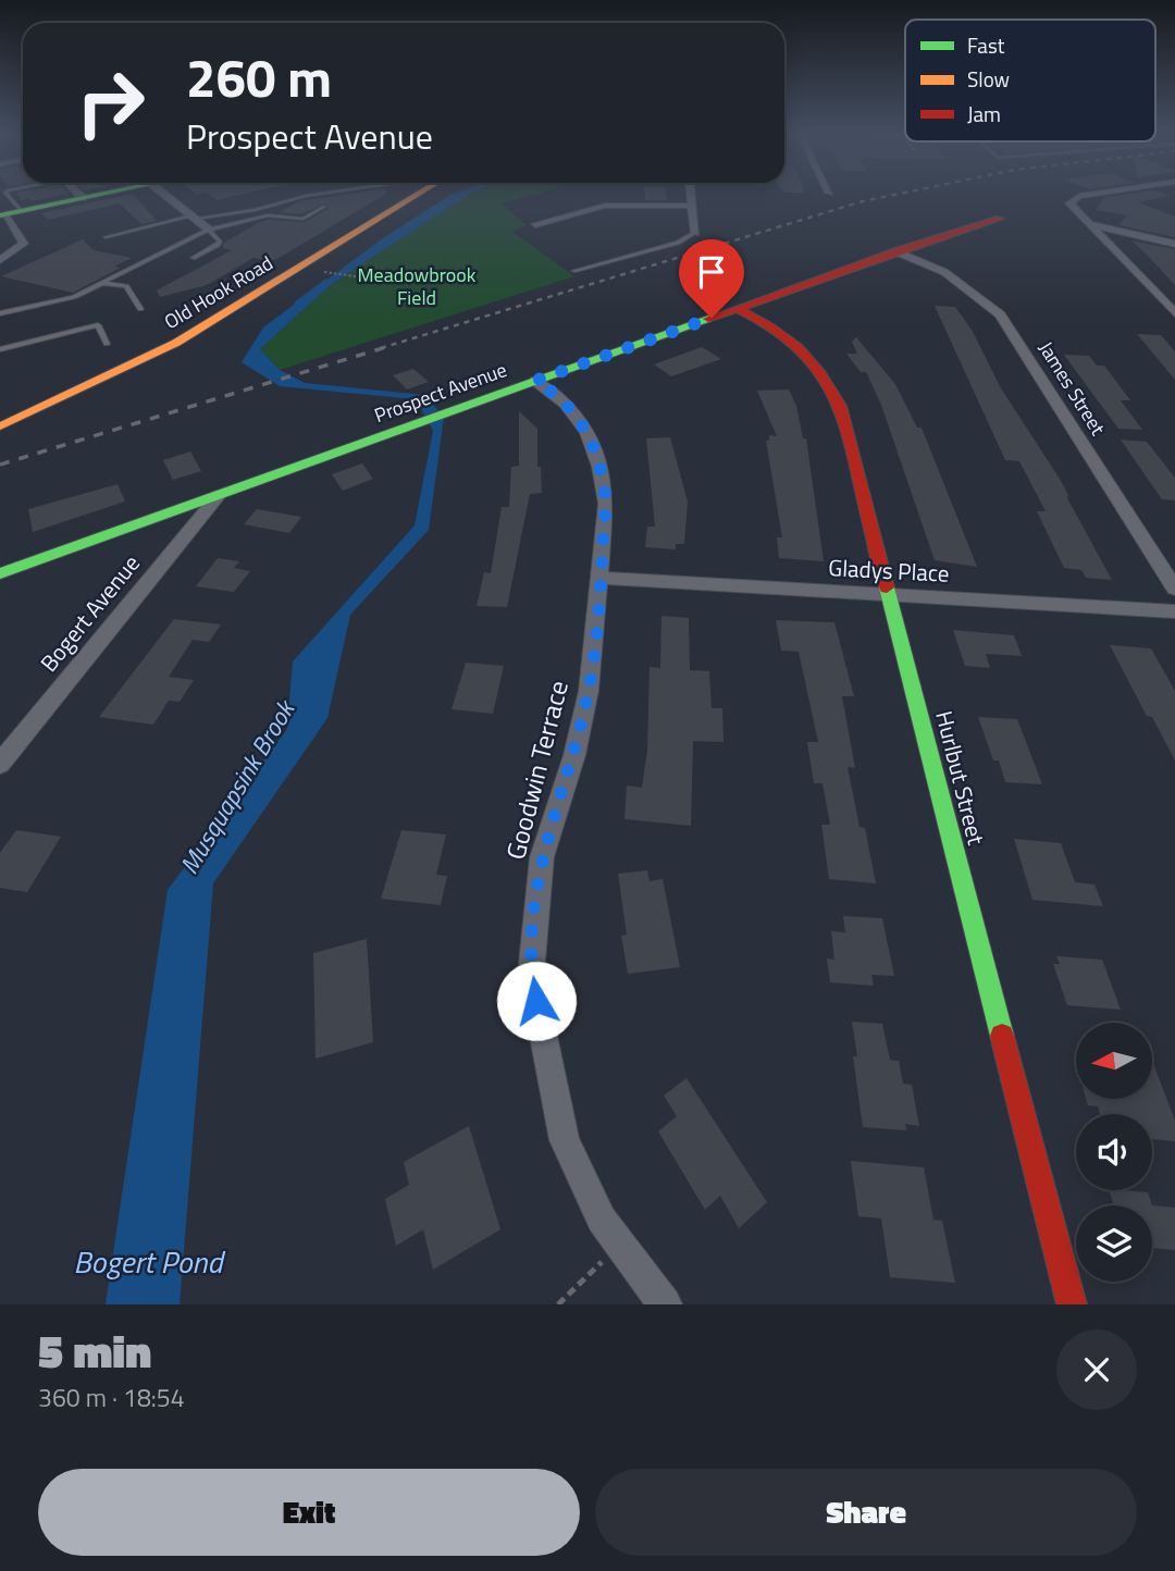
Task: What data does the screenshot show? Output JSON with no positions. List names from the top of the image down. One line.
{"streets":{"street":["Old Hook Road","James Street","Prospect Avenue","Gladys Place","Bogert Avenue","Goodwin Terrace","Hurlbut Street"]},"crossings":[["James Street","Prospect Avenue"],["Prospect Avenue","Bogert Avenue"],["Prospect Avenue","Goodwin Terrace"],["Prospect Avenue","Hurlbut Street"],["Gladys Place","Goodwin Terrace"],["Gladys Place","Hurlbut Street"]],"water":["Musquapsink Brook","Bogert Pond"],"parks":["Meadowbrook Field"],"legend":["Fast","Slow","Jam"],"north":"left","page":{"turn":["260 m","Prospect Avenue"],"heading":["5 min","360 m · 18:54"],"buttons":["Exit","Share"]}}
